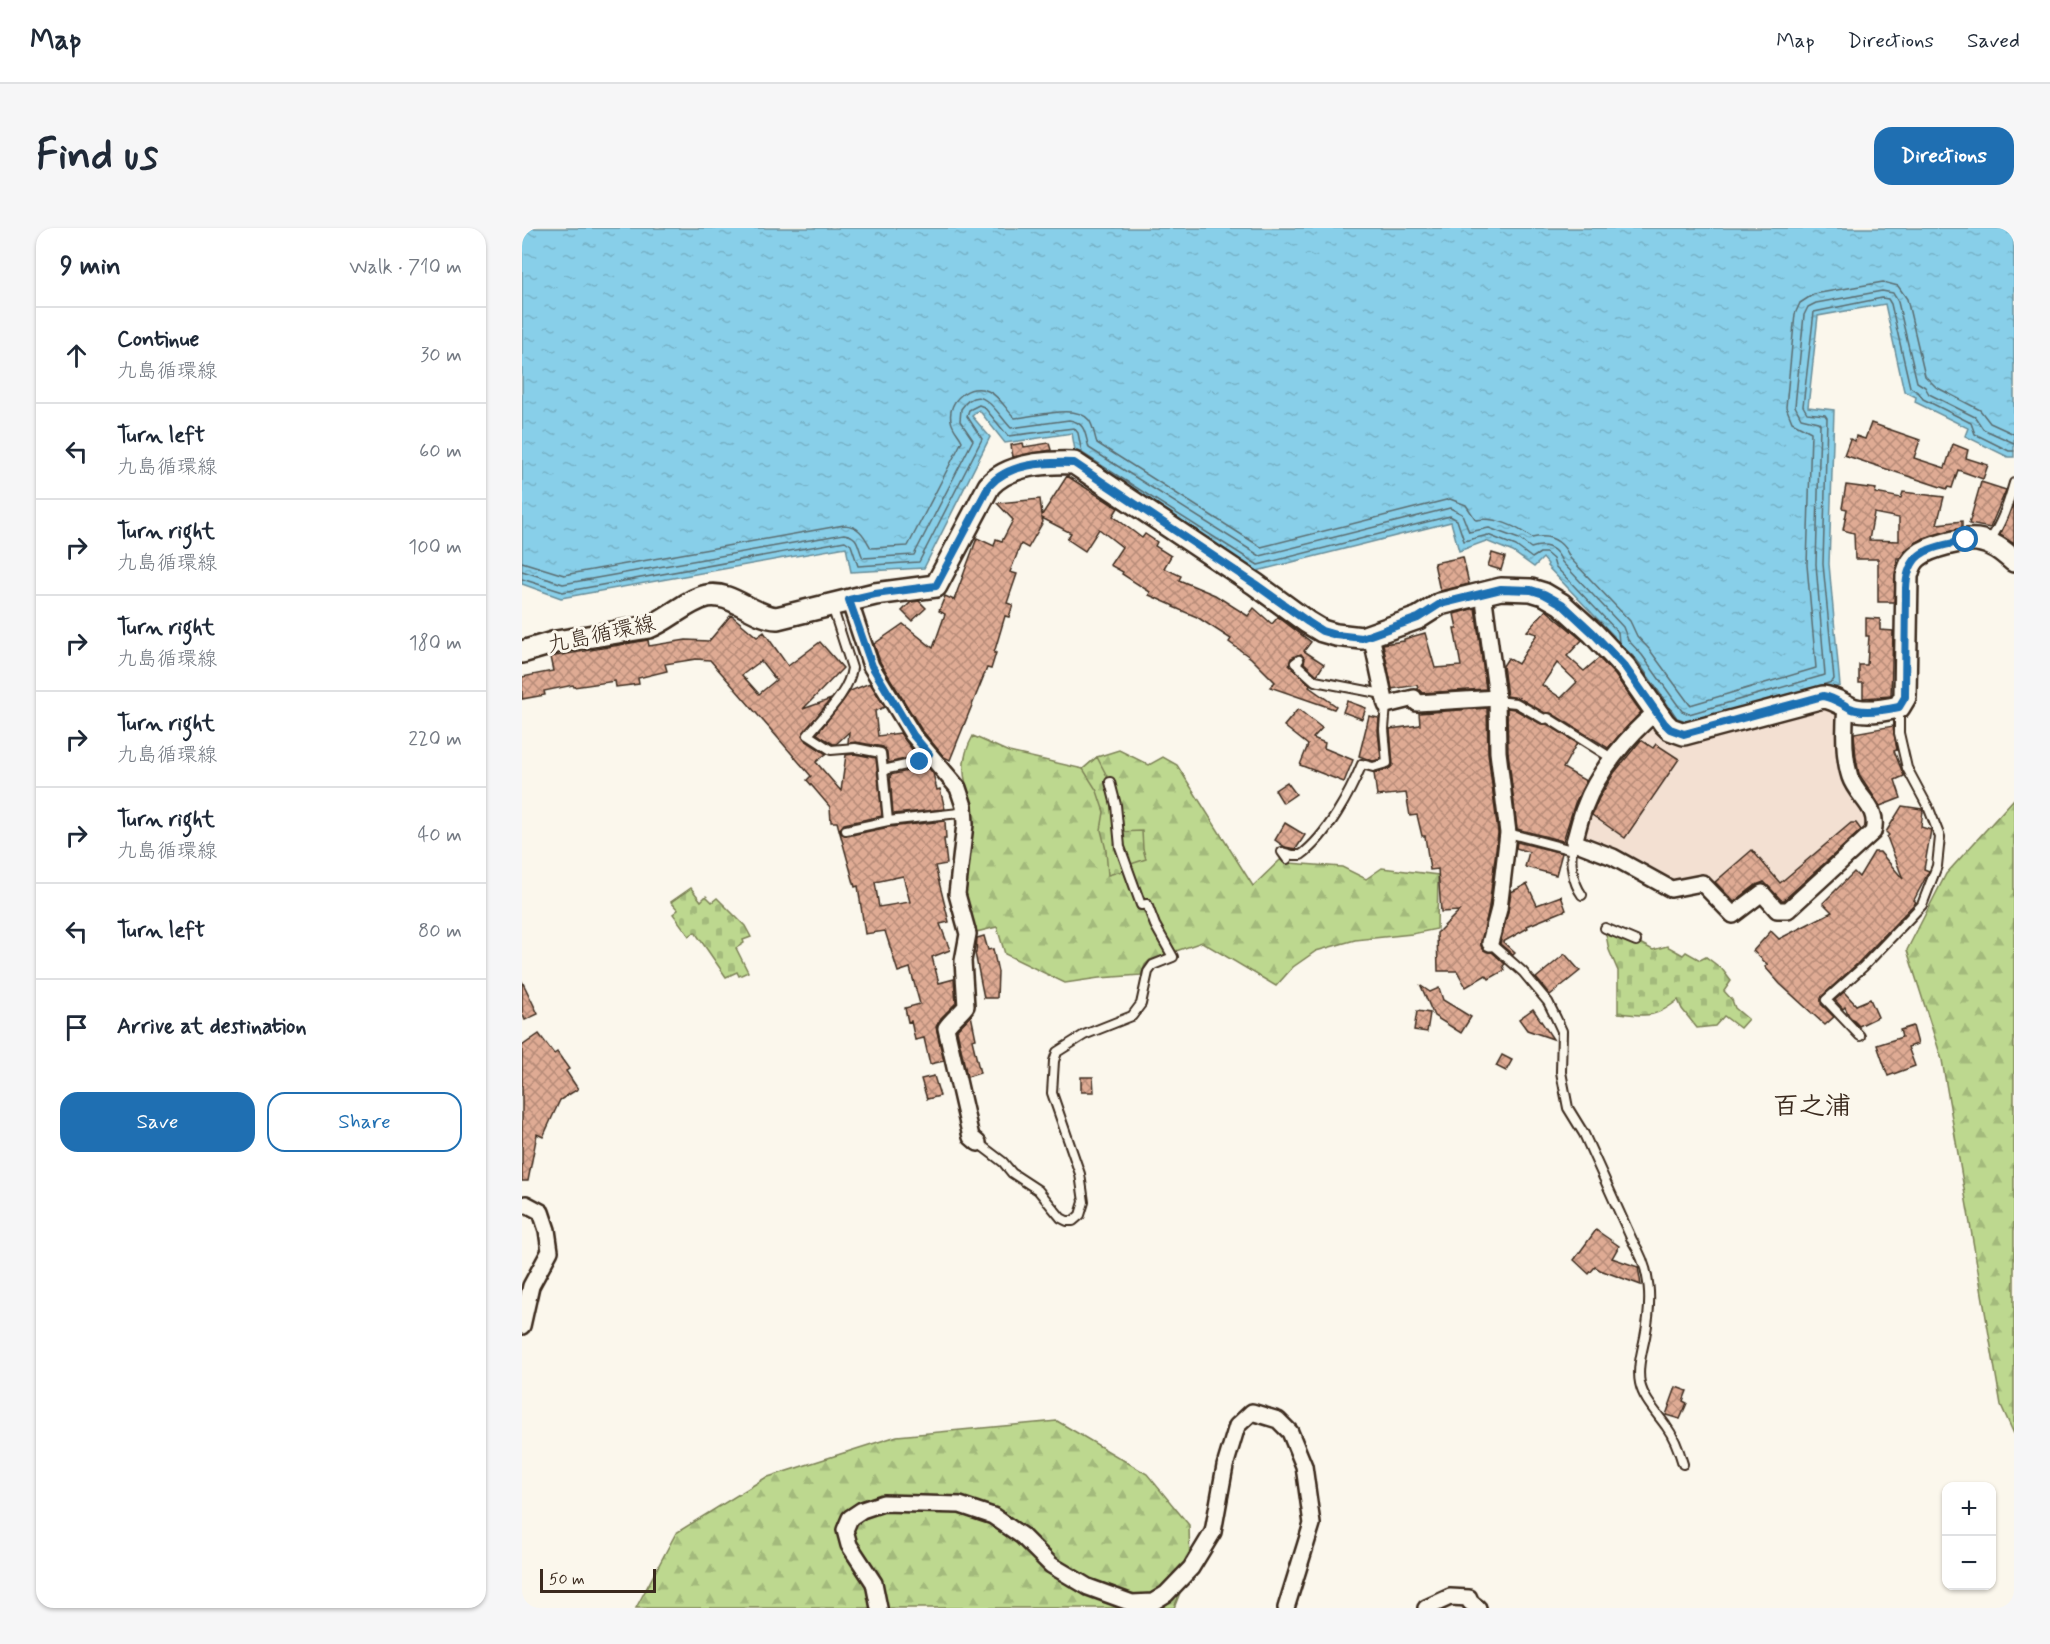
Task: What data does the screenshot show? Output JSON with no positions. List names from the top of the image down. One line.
{"streets":{"main road":["九島循環線"]},"districts":["百之浦"],"scale_bar":"50 m","page":{"header":"Map","nav":["Map","Directions","Saved"],"buttons":["Directions",["Save","Share"]],"title":"Find us","heading":["9 min","Walk · 710 m"],"list":[["Continue","九島循環線","30 m"],["Turn left","九島循環線","60 m"],["Turn right","九島循環線","100 m"],["Turn right","九島循環線","180 m"],["Turn right","九島循環線","220 m"],["Turn right","九島循環線","40 m"],["Turn left","80 m"],"Arrive at destination"],"map_buttons":["+","−"],"scale":"50 m"}}
